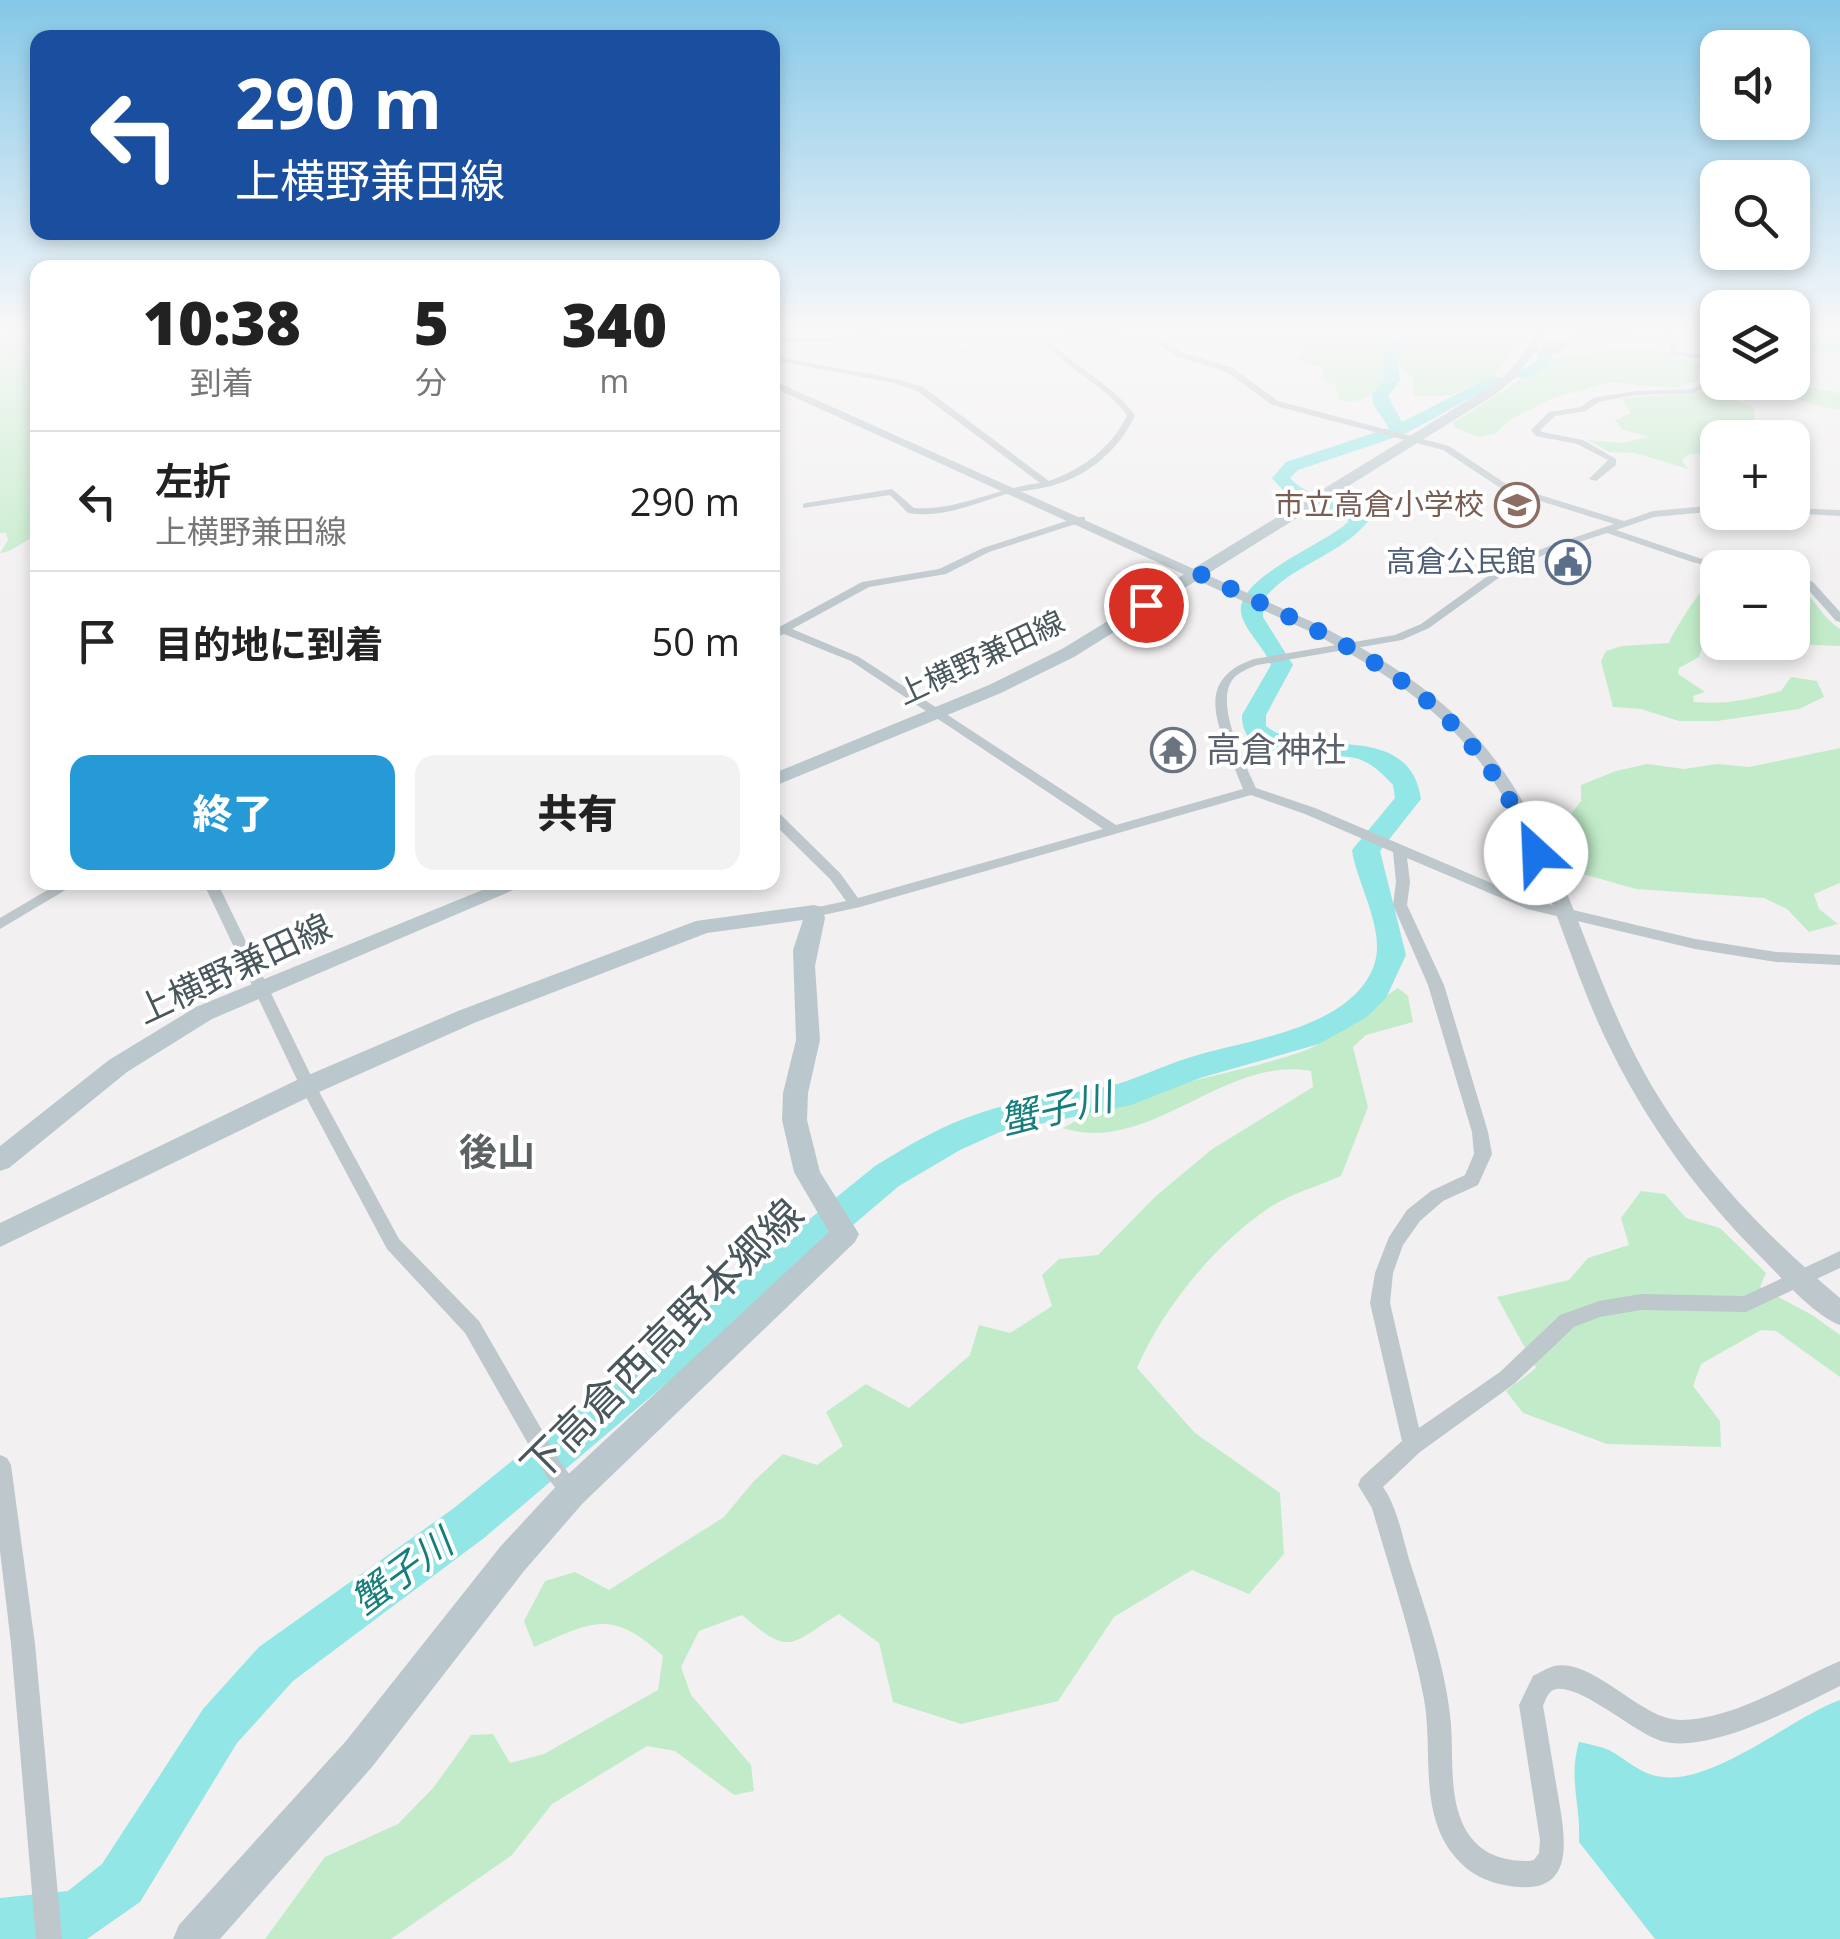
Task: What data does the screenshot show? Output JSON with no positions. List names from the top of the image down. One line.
{"streets":{"main road":["上横野兼田線","下高倉西高野本郷線"]},"districts":["後山"],"water":["蟹子川"],"places":{"school or university":["市立高倉小学校"],"public building":["高倉公民館"],"temple":["高倉神社"]},"page":{"map_buttons":["+","−"],"turn":["290 m","上横野兼田線"],"eta":["10:38","到着","5","分","340","m"],"list":[{"name":"左折","note":"上横野兼田線","value":"290 m"},{"name":"目的地に到着","value":"50 m"}],"buttons":["終了","共有"]}}
